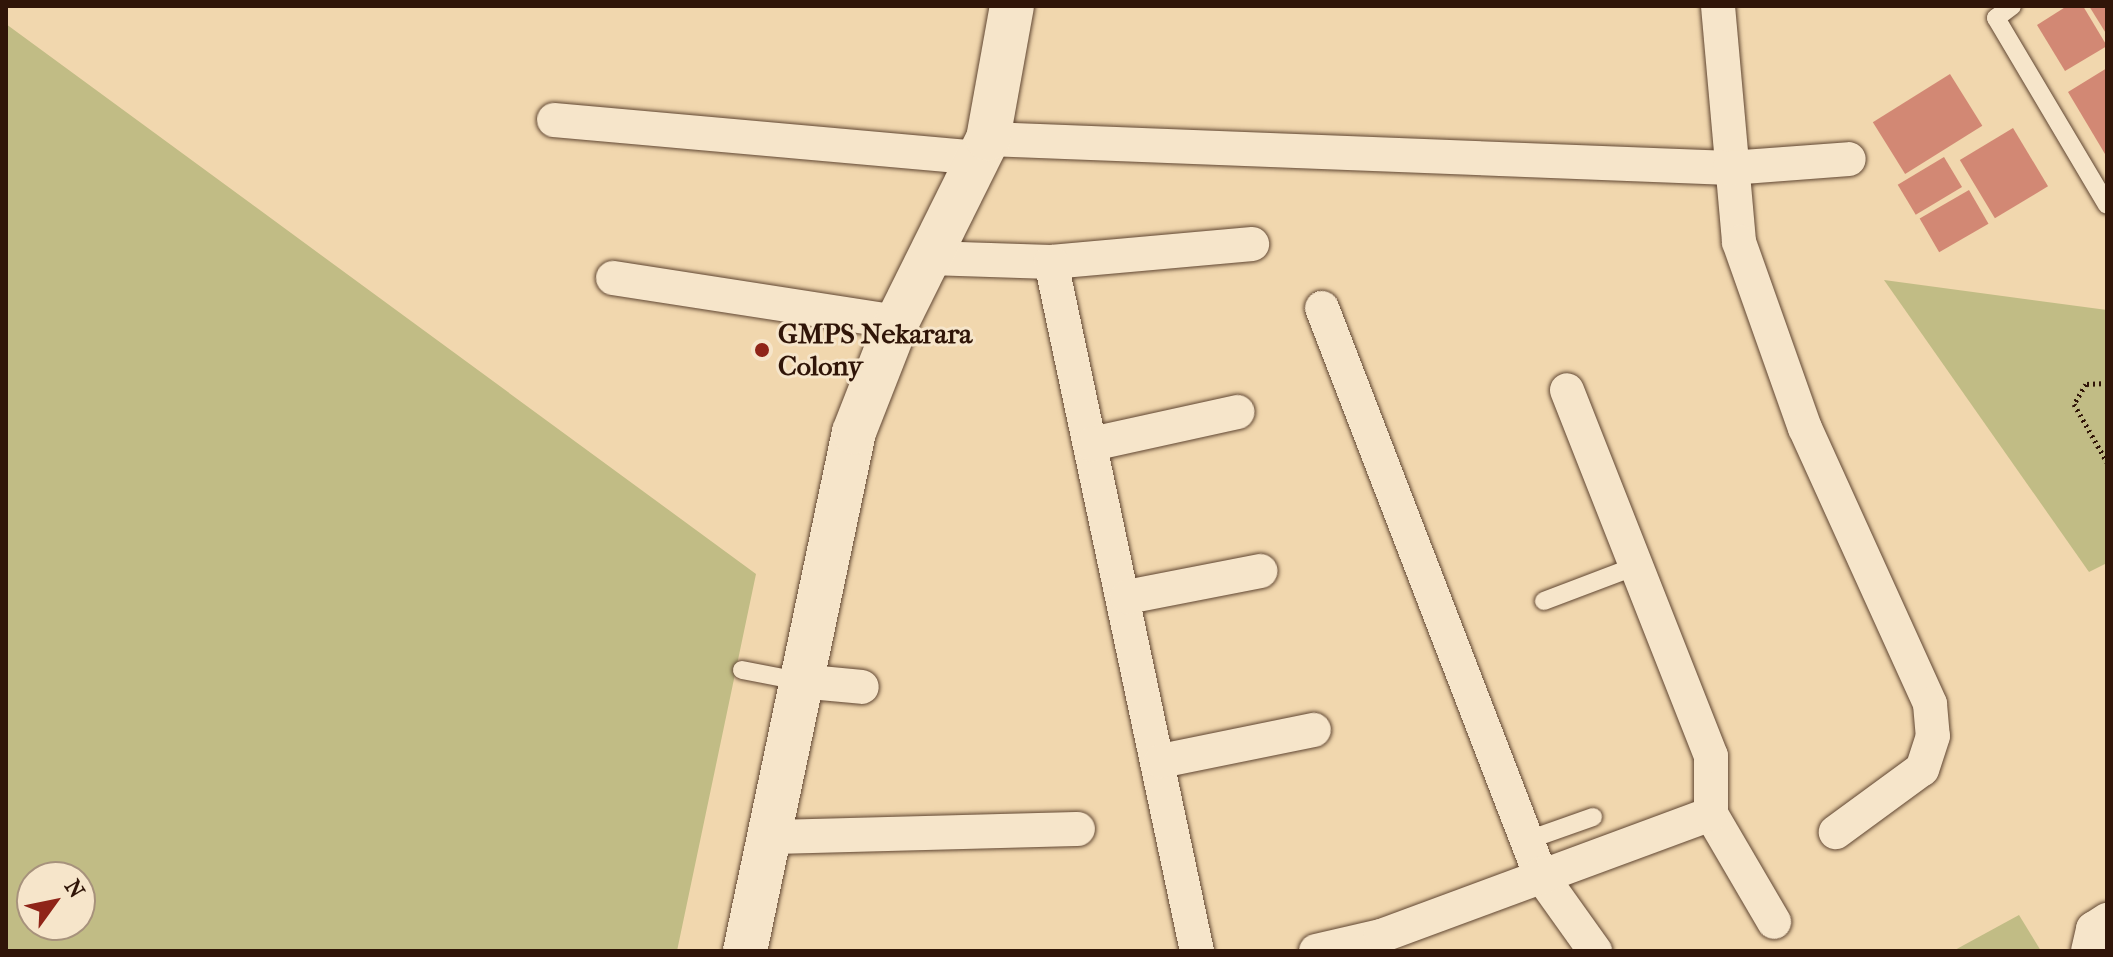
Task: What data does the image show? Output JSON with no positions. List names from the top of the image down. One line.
{"places":["GMPS Nekarara Colony"],"north":"top right"}
